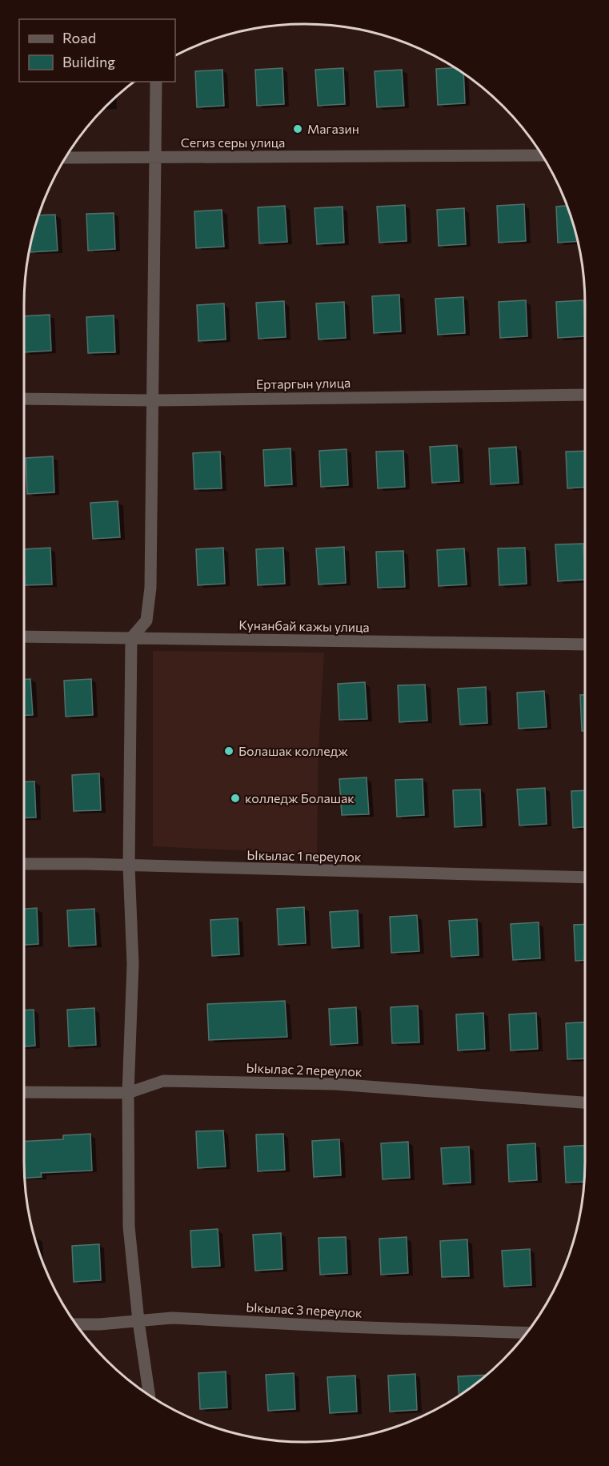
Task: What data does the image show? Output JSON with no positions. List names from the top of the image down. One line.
{"streets":{"street":["Сегиз серы улица","Ертаргын улица","Кунанбай кажы улица","Ыкылас 1 переулок","Ыкылас 2 переулок","Ыкылас 3 переулок"]},"places":["Магазин","Болашак колледж","колледж Болашак"],"legend":["Road","Building"]}
